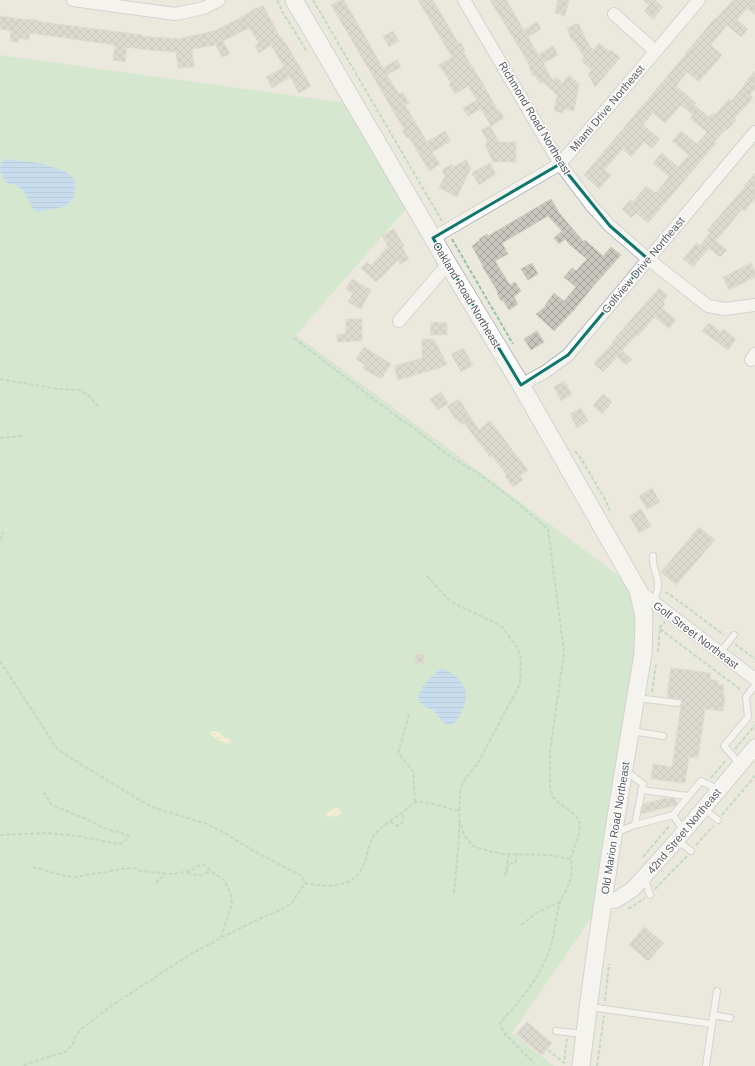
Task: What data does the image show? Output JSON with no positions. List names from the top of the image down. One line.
{"streets":{"main road":["Oakland Road Northeast","Old Marion Road Northeast"],"street":["Miami Drive Northeast","Richmond Road Northeast","Golfview Drive Northeast","Golf Street Northeast","42nd Street Northeast"]},"crossings":[["Miami Drive Northeast","Richmond Road Northeast"],["Miami Drive Northeast","Oakland Road Northeast"],["Richmond Road Northeast","Golfview Drive Northeast"],["Golfview Drive Northeast","Oakland Road Northeast"],["Oakland Road Northeast","Golf Street Northeast"],["Oakland Road Northeast","Old Marion Road Northeast"],["Golf Street Northeast","Old Marion Road Northeast"],["Old Marion Road Northeast","42nd Street Northeast"]]}
